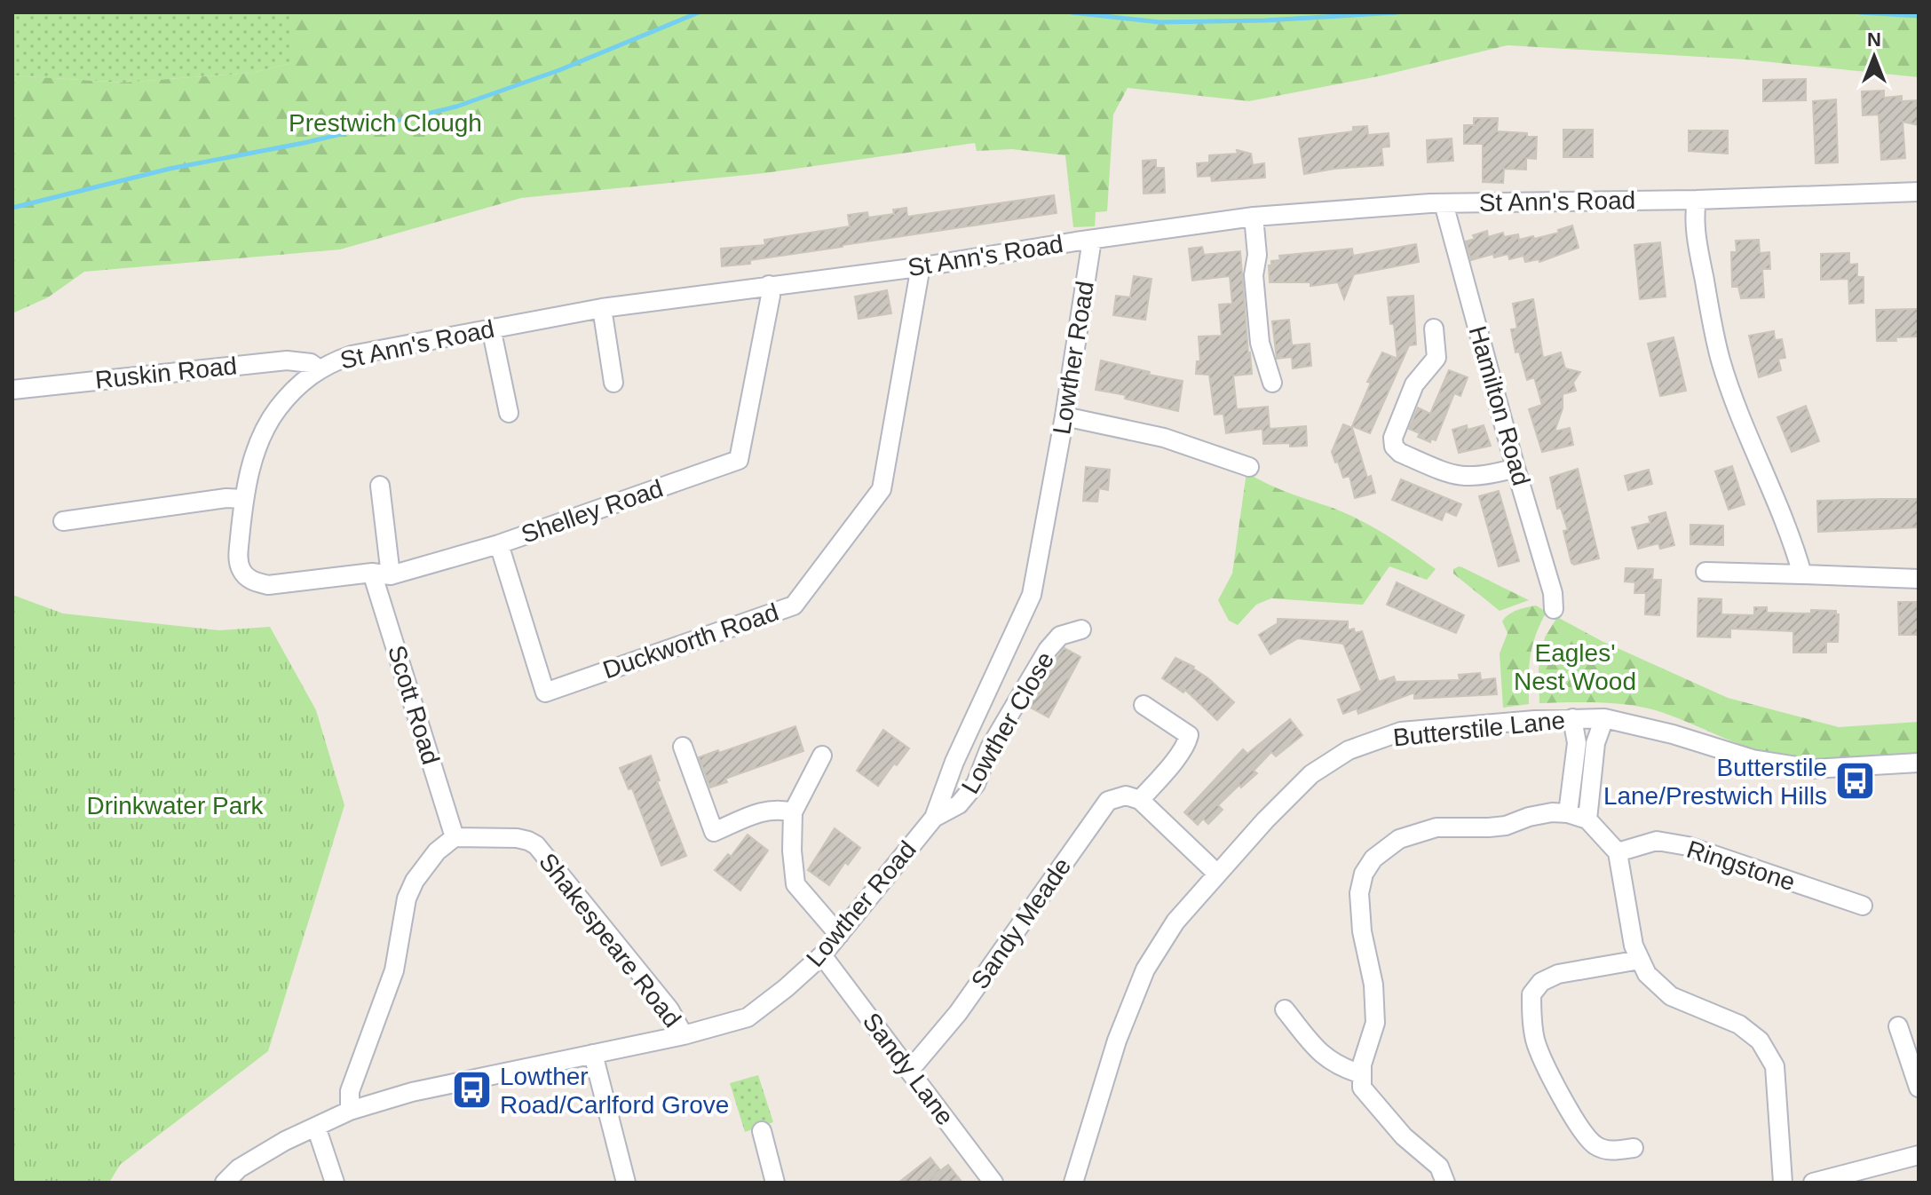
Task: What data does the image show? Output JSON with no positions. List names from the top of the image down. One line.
{"streets":{"street":["St Ann's Road","Lowther Road","Ruskin Road","Hamilton Road","Shelley Road","Duckworth Road","Scott Road","Lowther Close","Butterstile Lane","Ringstone","Sandy Meade","Shakespeare Road","Sandy Lane"]},"crossings":[["St Ann's Road","Lowther Road"],["St Ann's Road","Ruskin Road"],["St Ann's Road","Hamilton Road"],["St Ann's Road","Shelley Road"],["St Ann's Road","Duckworth Road"],["Lowther Road","Lowther Close"],["Lowther Road","Shakespeare Road"],["Lowther Road","Sandy Lane"],["Shelley Road","Duckworth Road"],["Shelley Road","Scott Road"],["Scott Road","Shakespeare Road"],["Sandy Meade","Sandy Lane"]],"parks":["Prestwich Clough","Eagles' Nest Wood","Drinkwater Park"],"places":{"bus stop":["Butterstile Lane/Prestwich Hills","Lowther Road/Carlford Grove"]},"north":"top"}
